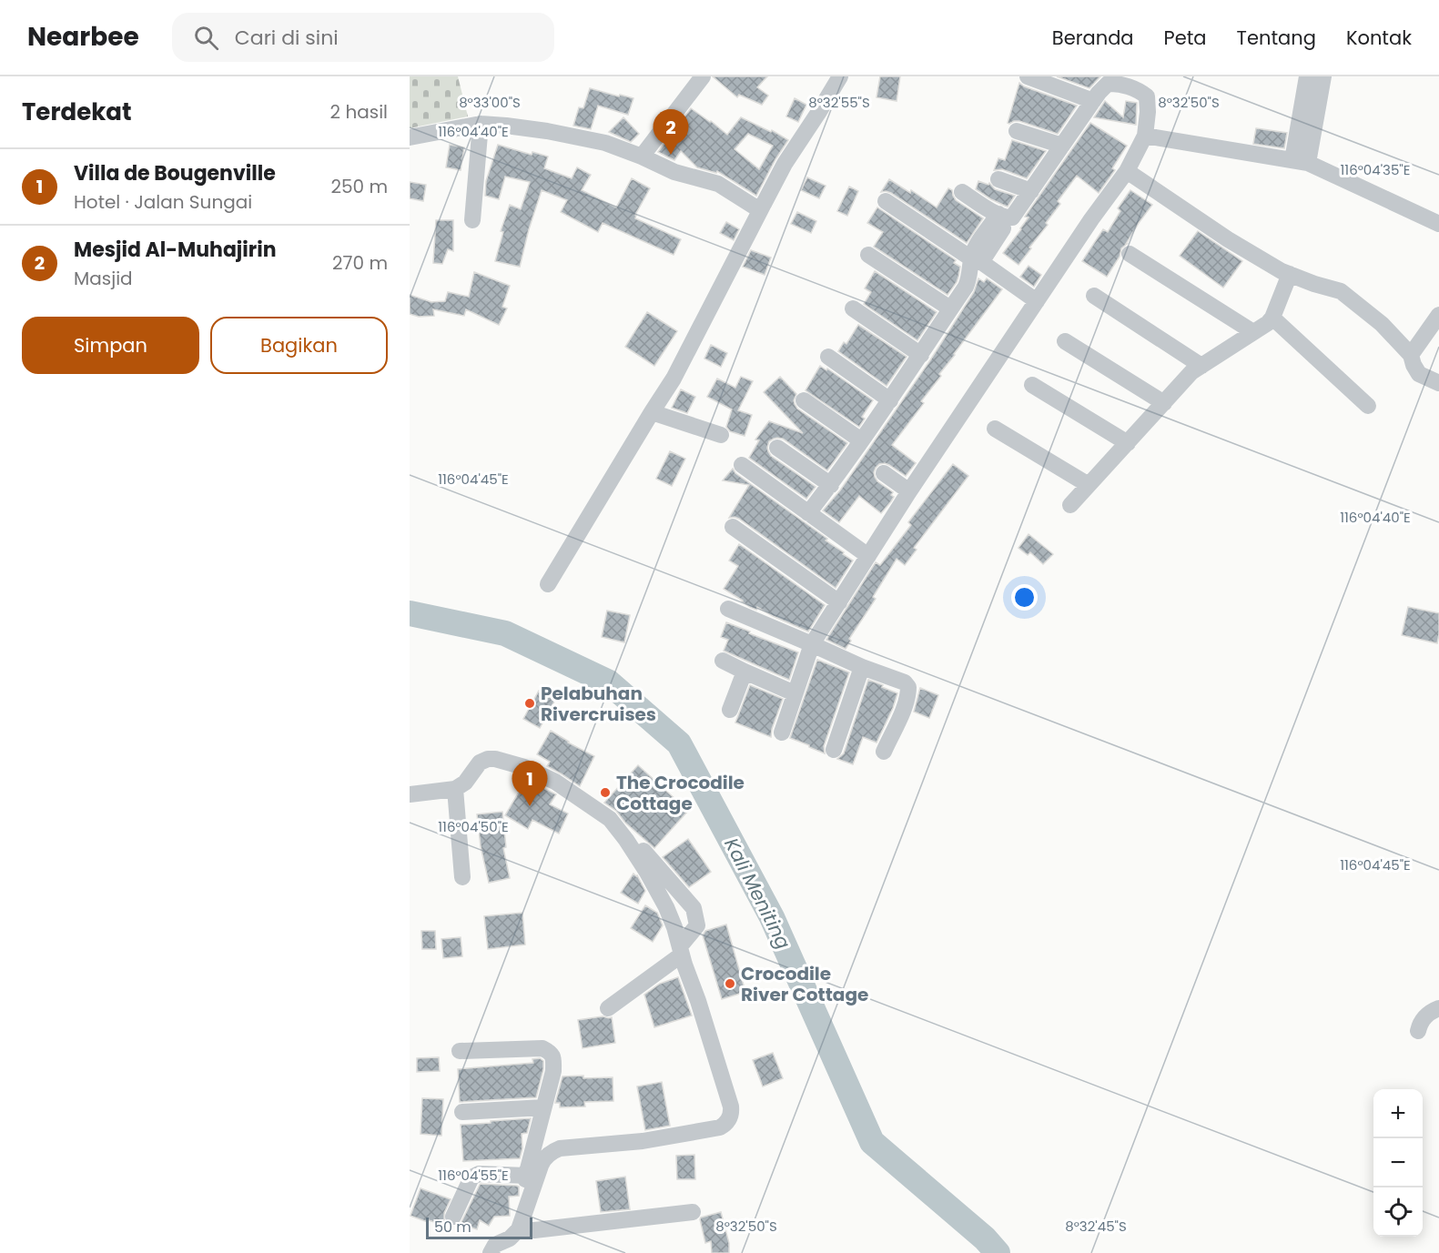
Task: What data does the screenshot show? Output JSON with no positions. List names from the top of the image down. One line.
{"water":["Kali Meniting"],"places":["Pelabuhan Rivercruises","The Crocodile Cottage","Crocodile River Cottage"],"scale_bar":"50 m","page":{"header":"Nearbee","search":"Cari di sini","nav":["Beranda","Peta","Tentang","Kontak"],"heading":["Terdekat","2 hasil"],"pins":["2","1"],"list":[{"mark":"1","name":"Villa de Bougenville","note":"Hotel · Jalan Sungai","value":"250 m"},{"mark":"2","name":"Mesjid Al-Muhajirin","note":"Masjid","value":"270 m"}],"buttons":["Simpan","Bagikan"],"map_buttons":["+","−"],"scale":"50 m"},"coordinates":["8°33'00\"S","8°32'55\"S","8°32'50\"S","116°04'40\"E","116°04'35\"E","116°04'45\"E","116°04'50\"E","116°04'55\"E","8°32'45\"S"]}
